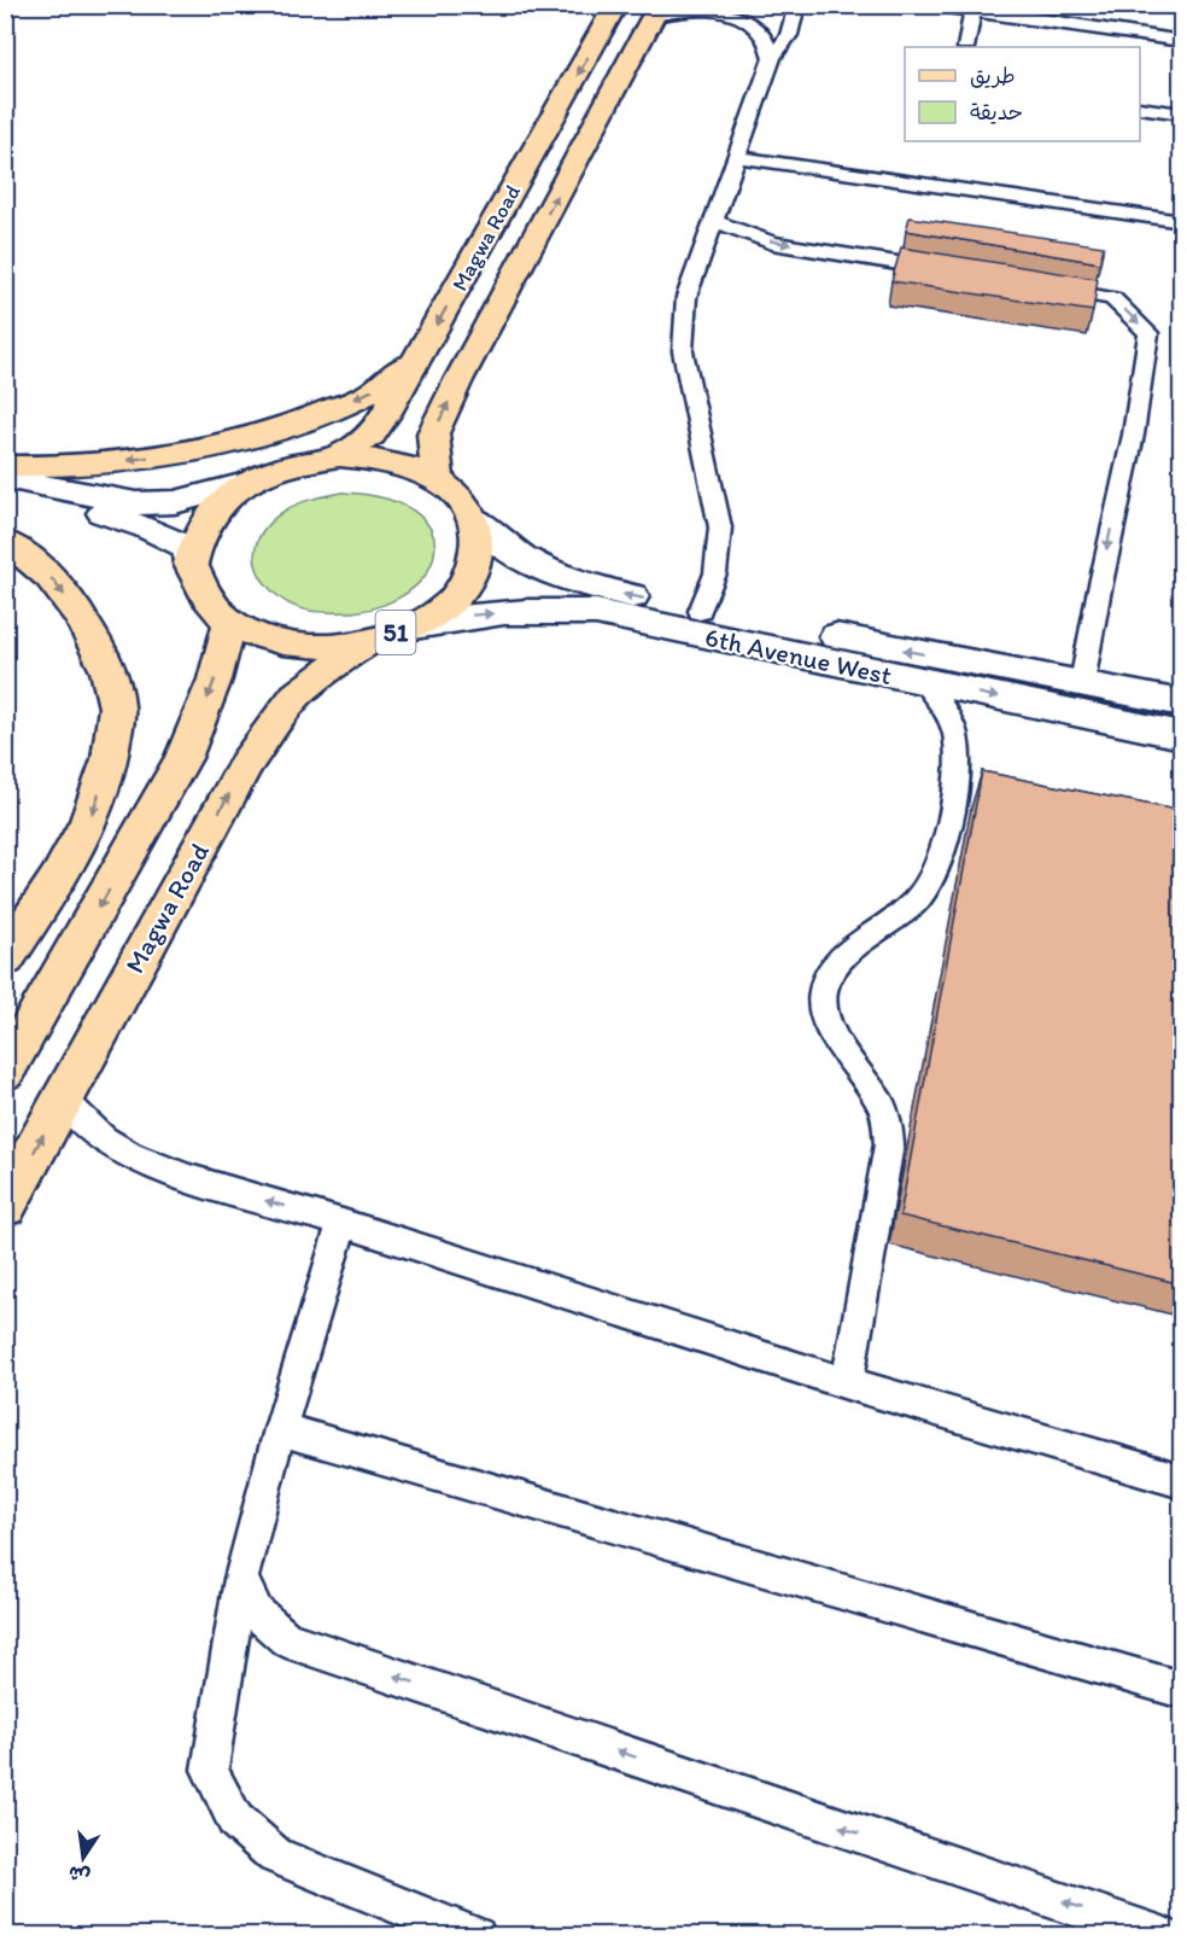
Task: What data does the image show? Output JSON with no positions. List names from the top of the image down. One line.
{"streets":{"main road":["Magwa Road","51"],"street":["6th Avenue West"]},"crossings":[["Magwa Road","51"],["Magwa Road","6th Avenue West"],["51","6th Avenue West"]],"legend":["طريق","حديقة"],"north":"bottom"}
